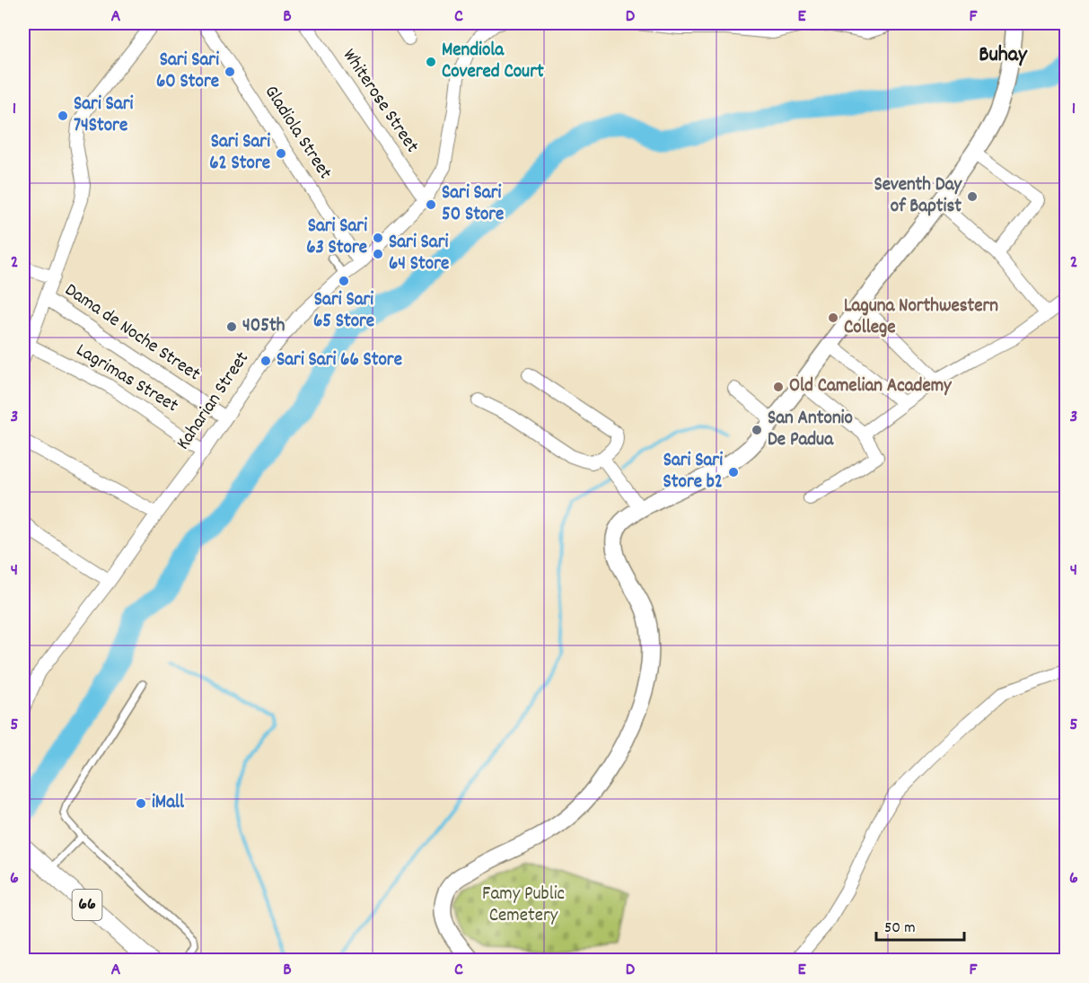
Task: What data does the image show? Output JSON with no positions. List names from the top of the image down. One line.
{"streets":{"main road":["66"],"street":["Whiterose Street","Gladiola Street","Dama de Noche Street","Lagrimas Street","Kaharian Street"]},"crossings":[["Whiterose Street","Kaharian Street"],["Gladiola Street","Kaharian Street"],["Dama de Noche Street","Kaharian Street"],["Lagrimas Street","Kaharian Street"]],"districts":["Buhay"],"parks":["Famy Public Cemetery"],"places":["Mendiola Covered Court","Sari Sari 60 Store","Sari Sari 74Store","Sari Sari 62 Store","Seventh Day of Baptist","Sari Sari 50 Store","Sari Sari 63 Store","Sari Sari 64 Store","Sari Sari 65 Store","Laguna Northwestern College","405th","Sari Sari 66 Store","Old Camelian Academy","San Antonio De Padua","Sari Sari Store b2","iMall"],"scale_bar":"50 m","grid":{"columns":["A","B","C","D","E","F"],"rows":["1","2","3","4","5","6"]}}
